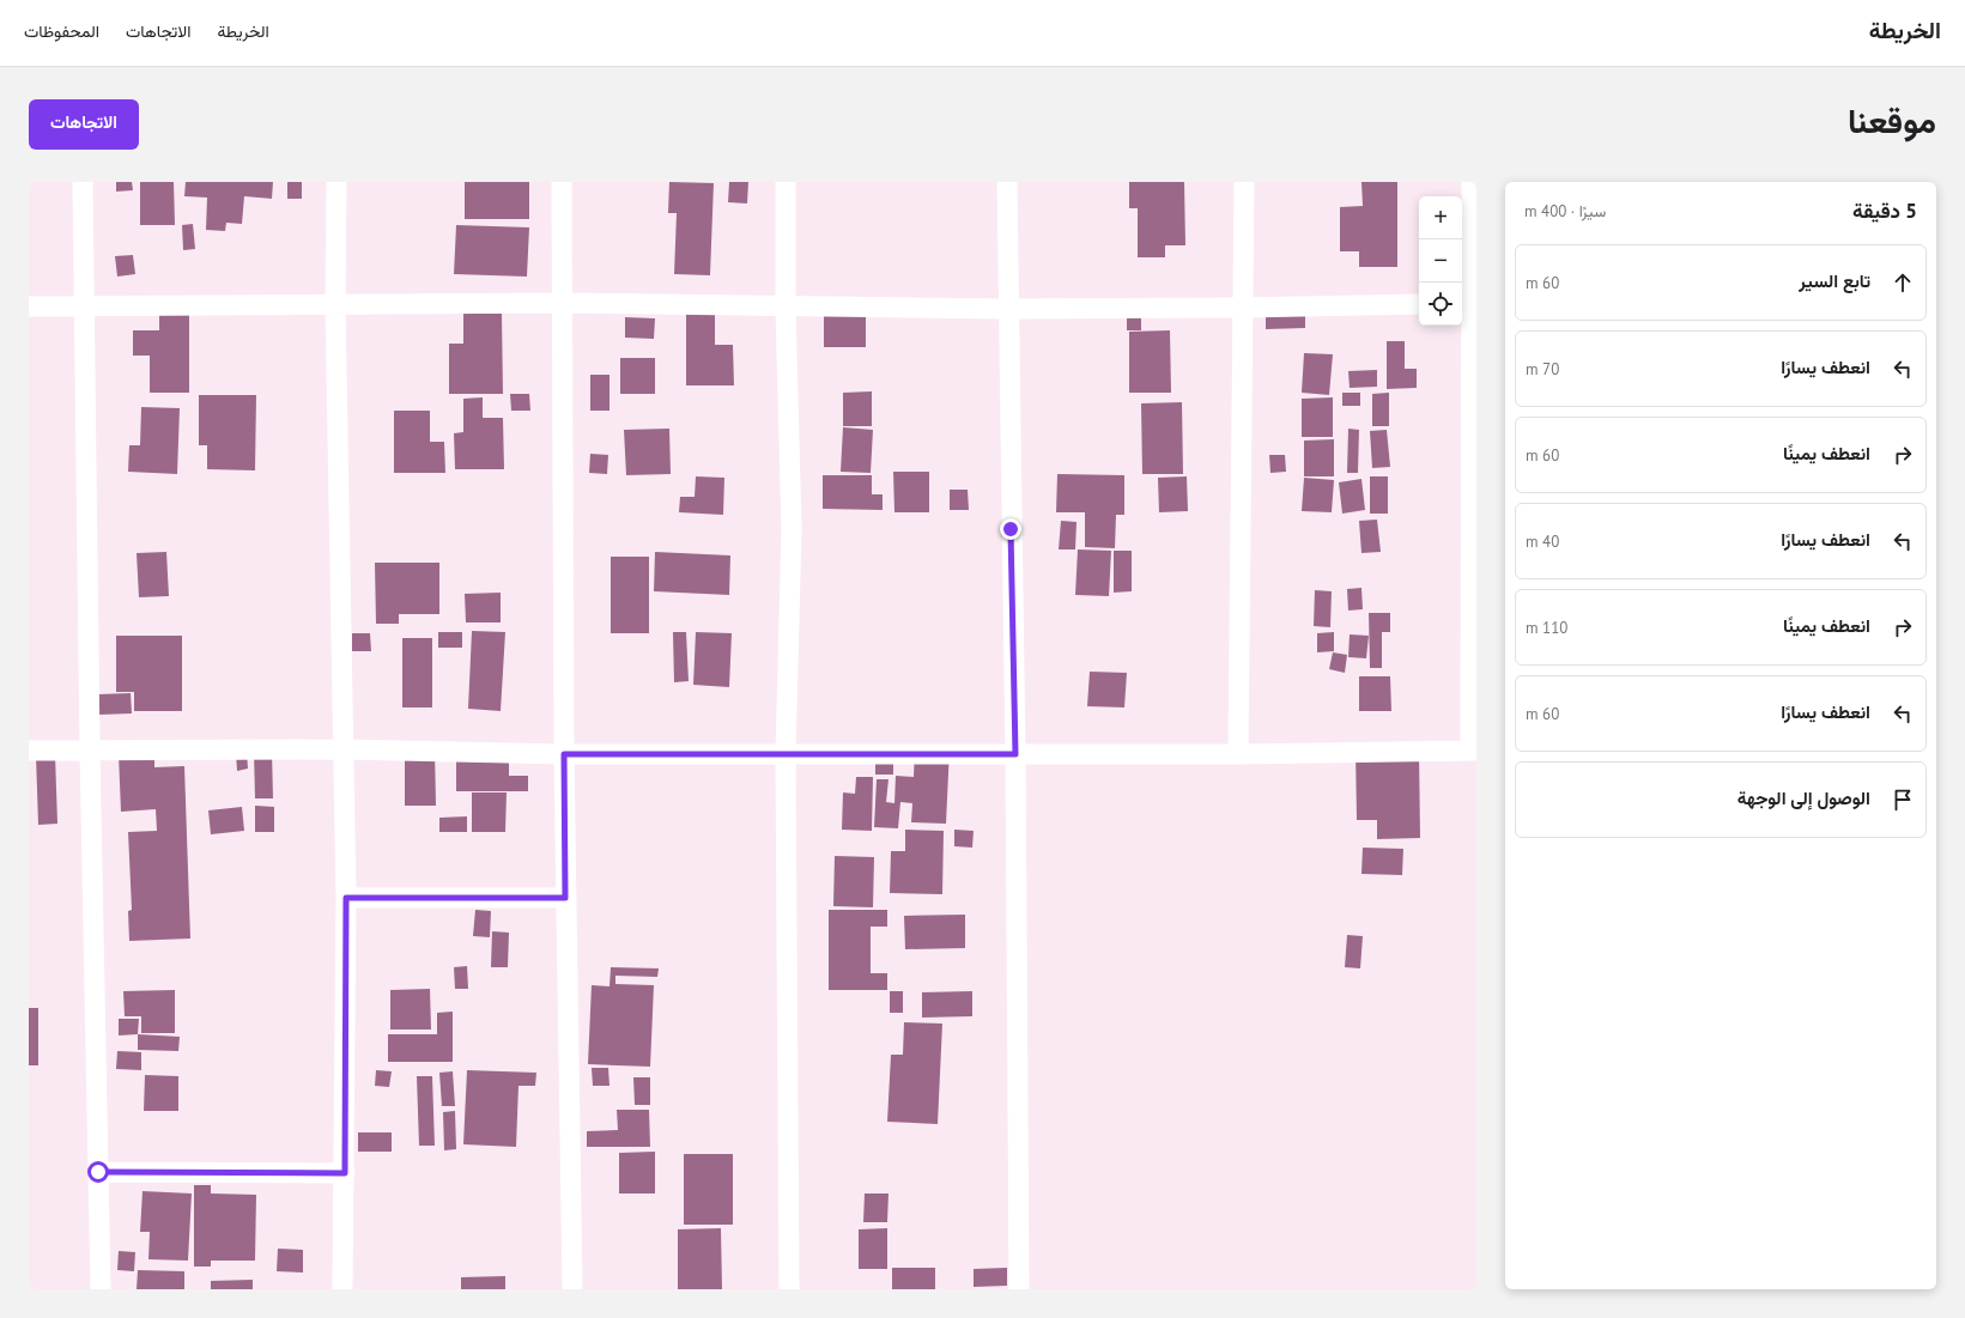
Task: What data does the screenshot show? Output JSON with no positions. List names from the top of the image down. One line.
{"page":{"header":"الخريطة","nav":["الخريطة","الاتجاهات","المحفوظات"],"title":"موقعنا","buttons":"الاتجاهات","heading":["5 دقيقة","سيرًا · 400 m"],"map_buttons":["+","−"],"list":[["تابع السير","60 m"],["انعطف يسارًا","70 m"],["انعطف يمينًا","60 m"],["انعطف يسارًا","40 m"],["انعطف يمينًا","110 m"],["انعطف يسارًا","60 m"],"الوصول إلى الوجهة"]}}
